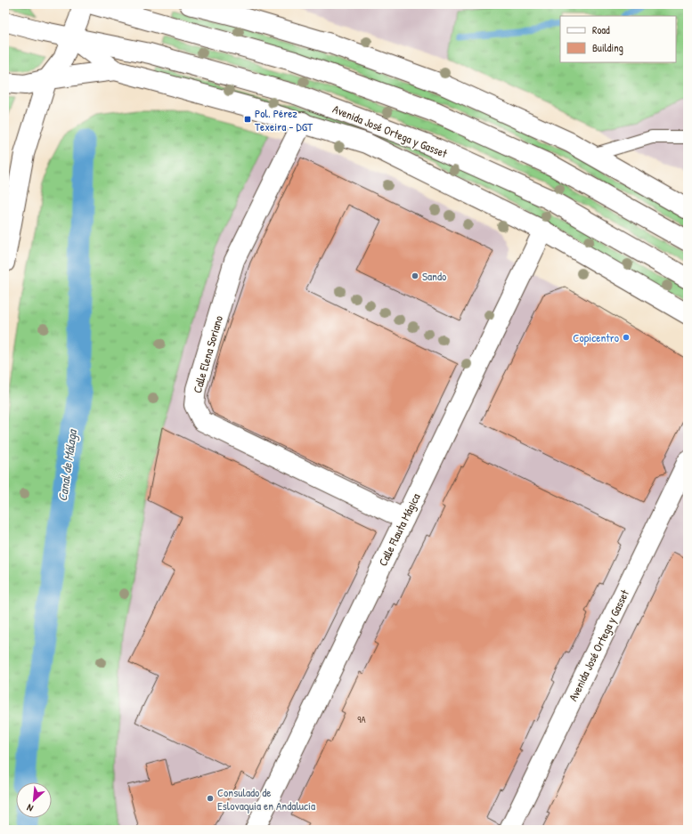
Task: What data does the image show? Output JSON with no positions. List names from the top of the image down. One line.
{"streets":{"street":["Avenida José Ortega y Gasset","Calle Elena Soriano","Calle Flauta Mágica"]},"crossings":[["Avenida José Ortega y Gasset","Calle Elena Soriano"],["Avenida José Ortega y Gasset","Calle Flauta Mágica"],["Calle Elena Soriano","Calle Flauta Mágica"]],"water":["Canal de Málaga"],"places":{"transit":["Pol. Pérez Texeira - DGT"],"other":["Sando","Copicentro","Consulado de Eslovaquia en Andalucía"]},"house_numbers":["9A"],"legend":["Road","Building"],"north":"bottom left"}
